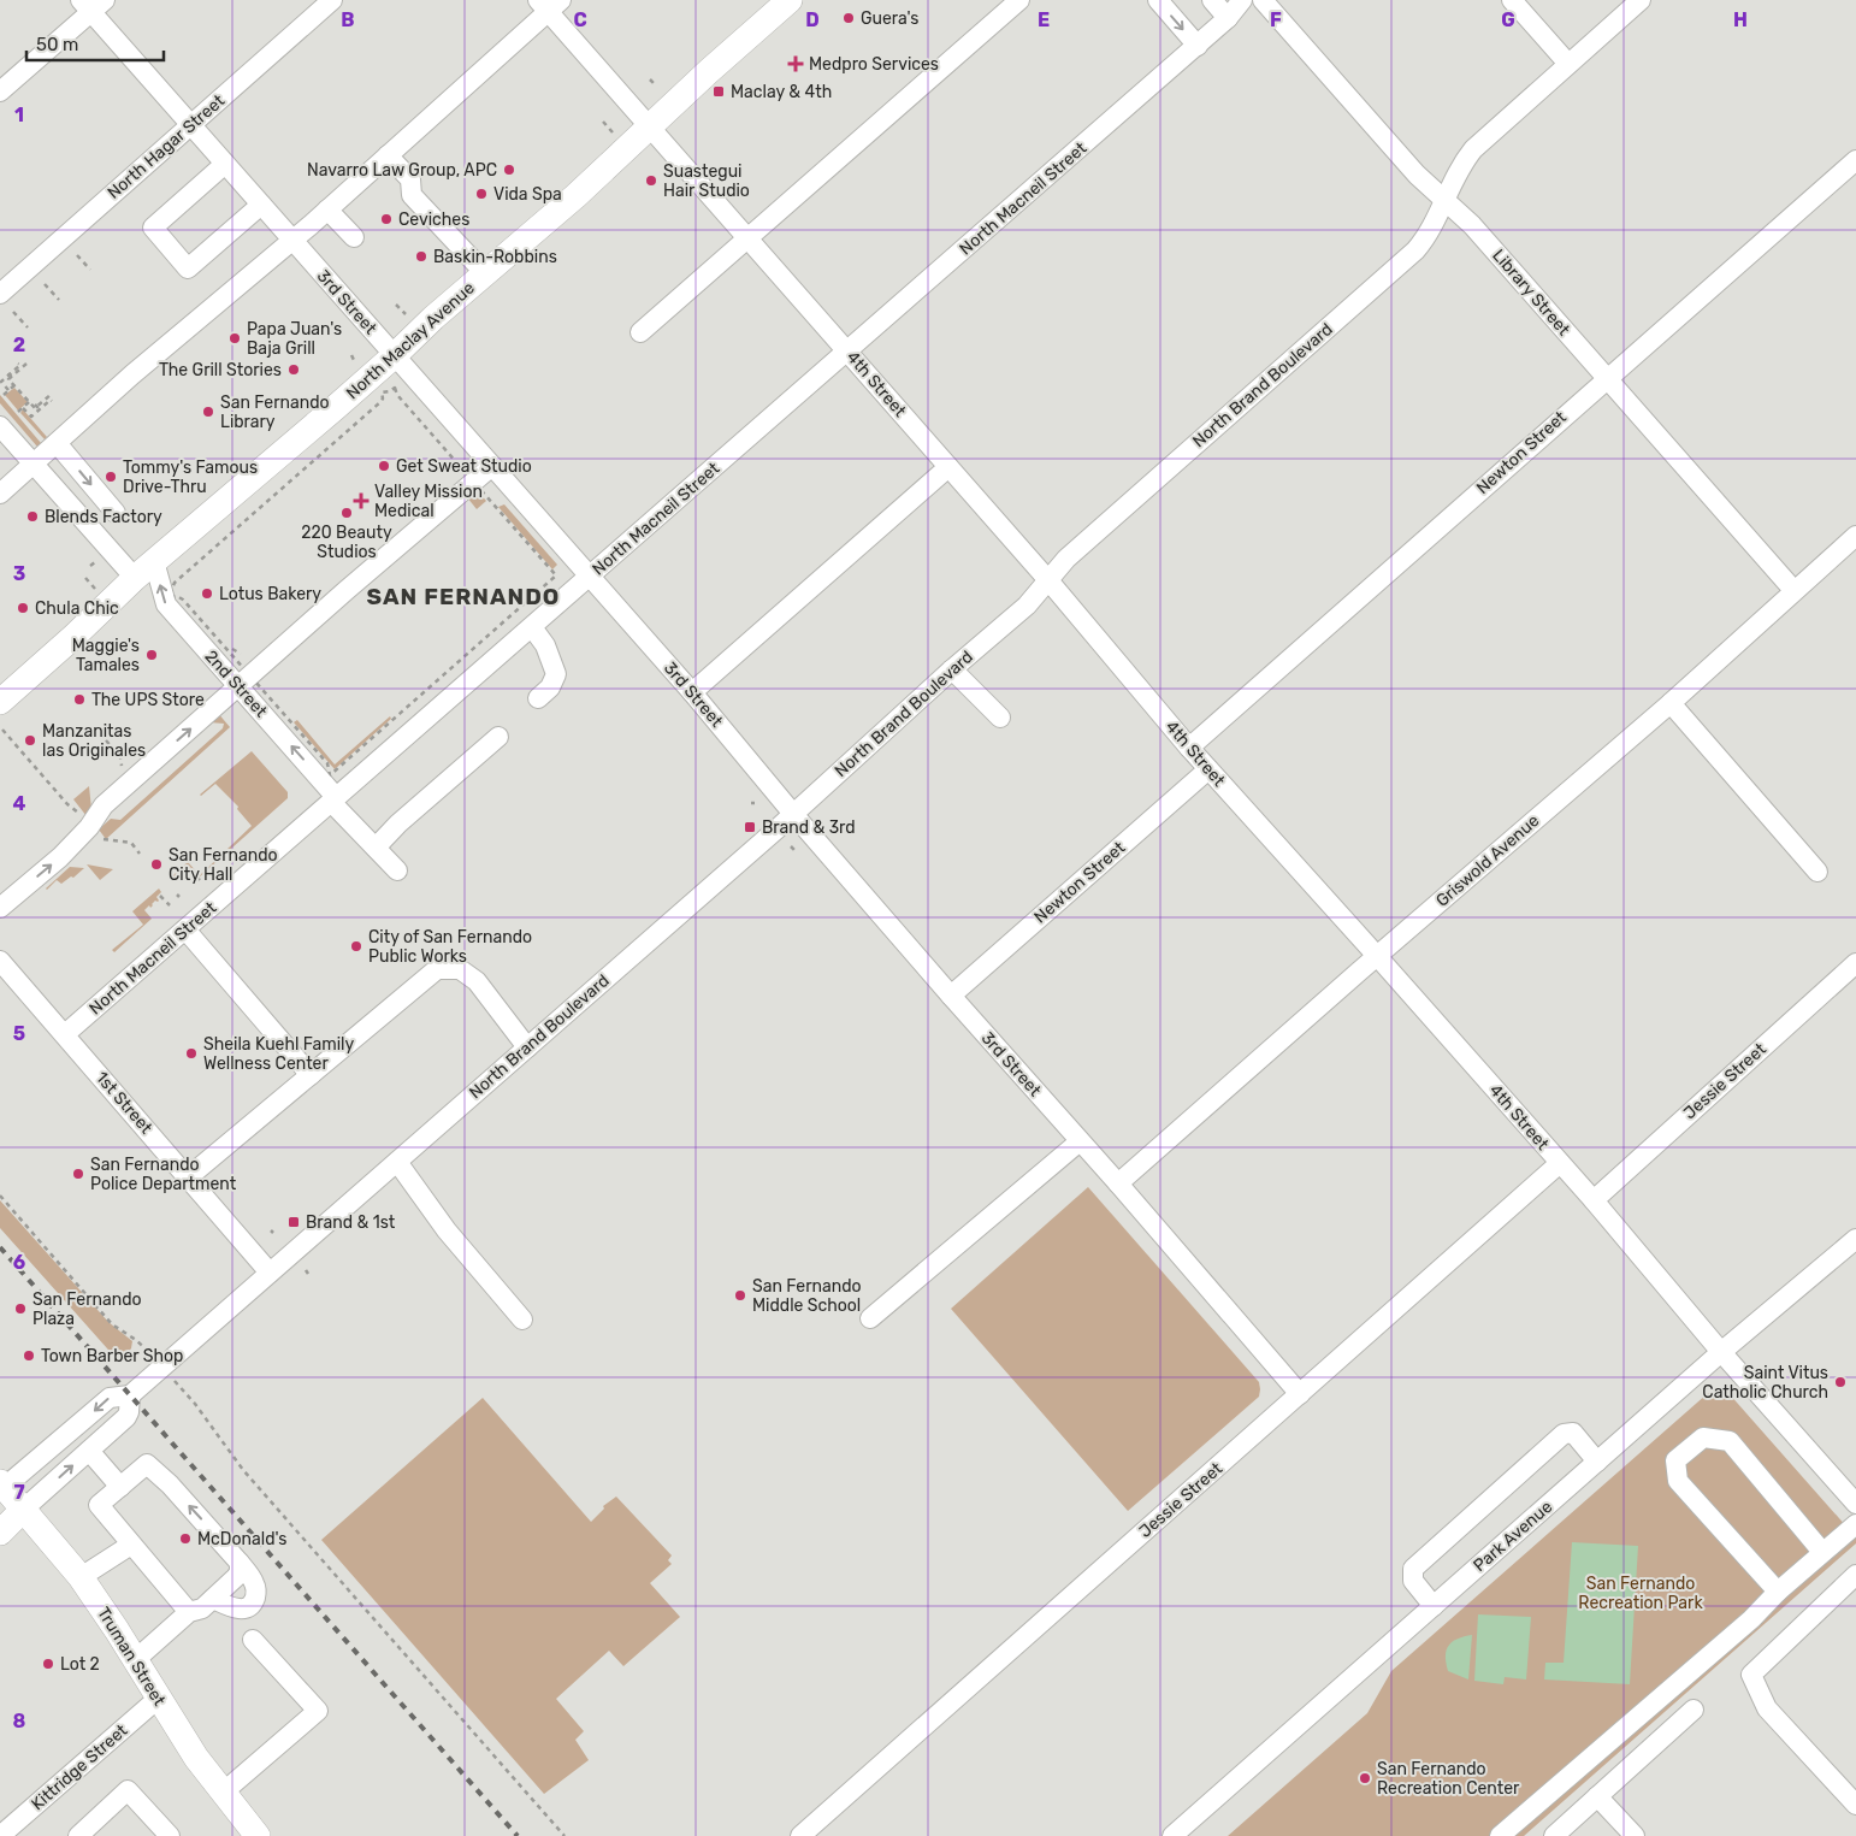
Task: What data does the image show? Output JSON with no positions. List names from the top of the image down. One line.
{"streets":{"main road":["North Maclay Avenue","Truman Street"],"street":["North Hagar Street","North Macneil Street","Library Street","3rd Street","4th Street","North Brand Boulevard","Newton Street","2nd Street","Griswold Avenue","Jessie Street","1st Street","Park Avenue","Kittridge Street"]},"crossings":[["North Hagar Street","3rd Street"],["North Macneil Street","3rd Street"],["North Macneil Street","4th Street"],["North Macneil Street","2nd Street"],["North Macneil Street","1st Street"],["Library Street","North Brand Boulevard"],["Library Street","Newton Street"],["Library Street","Griswold Avenue"],["3rd Street","North Maclay Avenue"],["3rd Street","North Brand Boulevard"],["3rd Street","Newton Street"],["3rd Street","Griswold Avenue"],["3rd Street","Jessie Street"],["North Maclay Avenue","4th Street"],["North Maclay Avenue","2nd Street"],["4th Street","North Brand Boulevard"],["4th Street","Newton Street"],["4th Street","Griswold Avenue"],["4th Street","Jessie Street"],["4th Street","Park Avenue"],["North Brand Boulevard","1st Street"],["Truman Street","Kittridge Street"]],"one_way":["2nd Street"],"districts":["SAN FERNANDO"],"parks":["San Fernando Recreation Park"],"places":{"other":["Guera's","Navarro Law Group, APC","Suastegui Hair Studio","Vida Spa","Ceviches","Baskin-Robbins","Papa Juan's Baja Grill","The Grill Stories","San Fernando Library","Get Sweat Studio","Tommy's Famous Drive-Thru","220 Beauty Studios","Blends Factory","Lotus Bakery","Chula Chic","Maggie's Tamales","The UPS Store","Manzanitas las Originales","San Fernando City Hall","City of San Fernando Public Works","Sheila Kuehl Family Wellness Center","San Fernando Police Department","San Fernando Middle School","San Fernando Plaza","Town Barber Shop","Saint Vitus Catholic Church","McDonald's","Lot 2","San Fernando Recreation Center"],"health":["Medpro Services","Valley Mission Medical"],"transit":["Maclay & 4th","Brand & 3rd","Brand & 1st"]},"scale_bar":"50 m","grid":{"columns":["B","C","D","E","F","G","H"],"rows":["1","2","3","4","5","6","7","8"]}}
